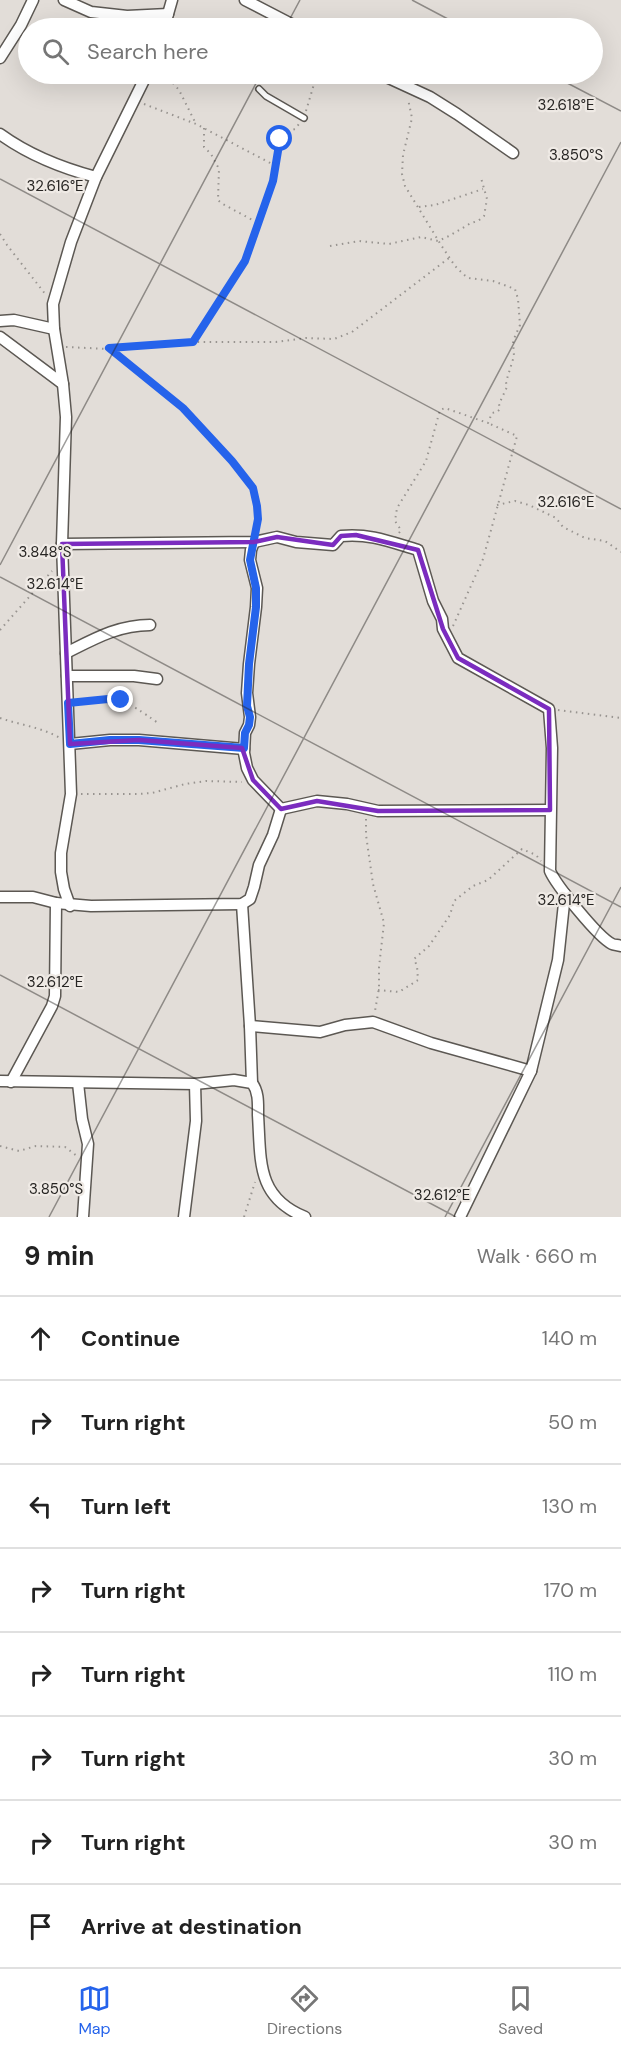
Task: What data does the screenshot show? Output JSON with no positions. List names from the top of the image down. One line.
{"page":{"search":"Search here","heading":["9 min","Walk · 660 m"],"list":[["Continue","140 m"],["Turn right","50 m"],["Turn left","130 m"],["Turn right","170 m"],["Turn right","110 m"],["Turn right","30 m"],["Turn right","30 m"],"Arrive at destination"],"nav":["Map","Directions","Saved"]},"coordinates":["32.618°E","3.850°S","32.616°E","3.848°S","32.614°E","32.612°E"]}
